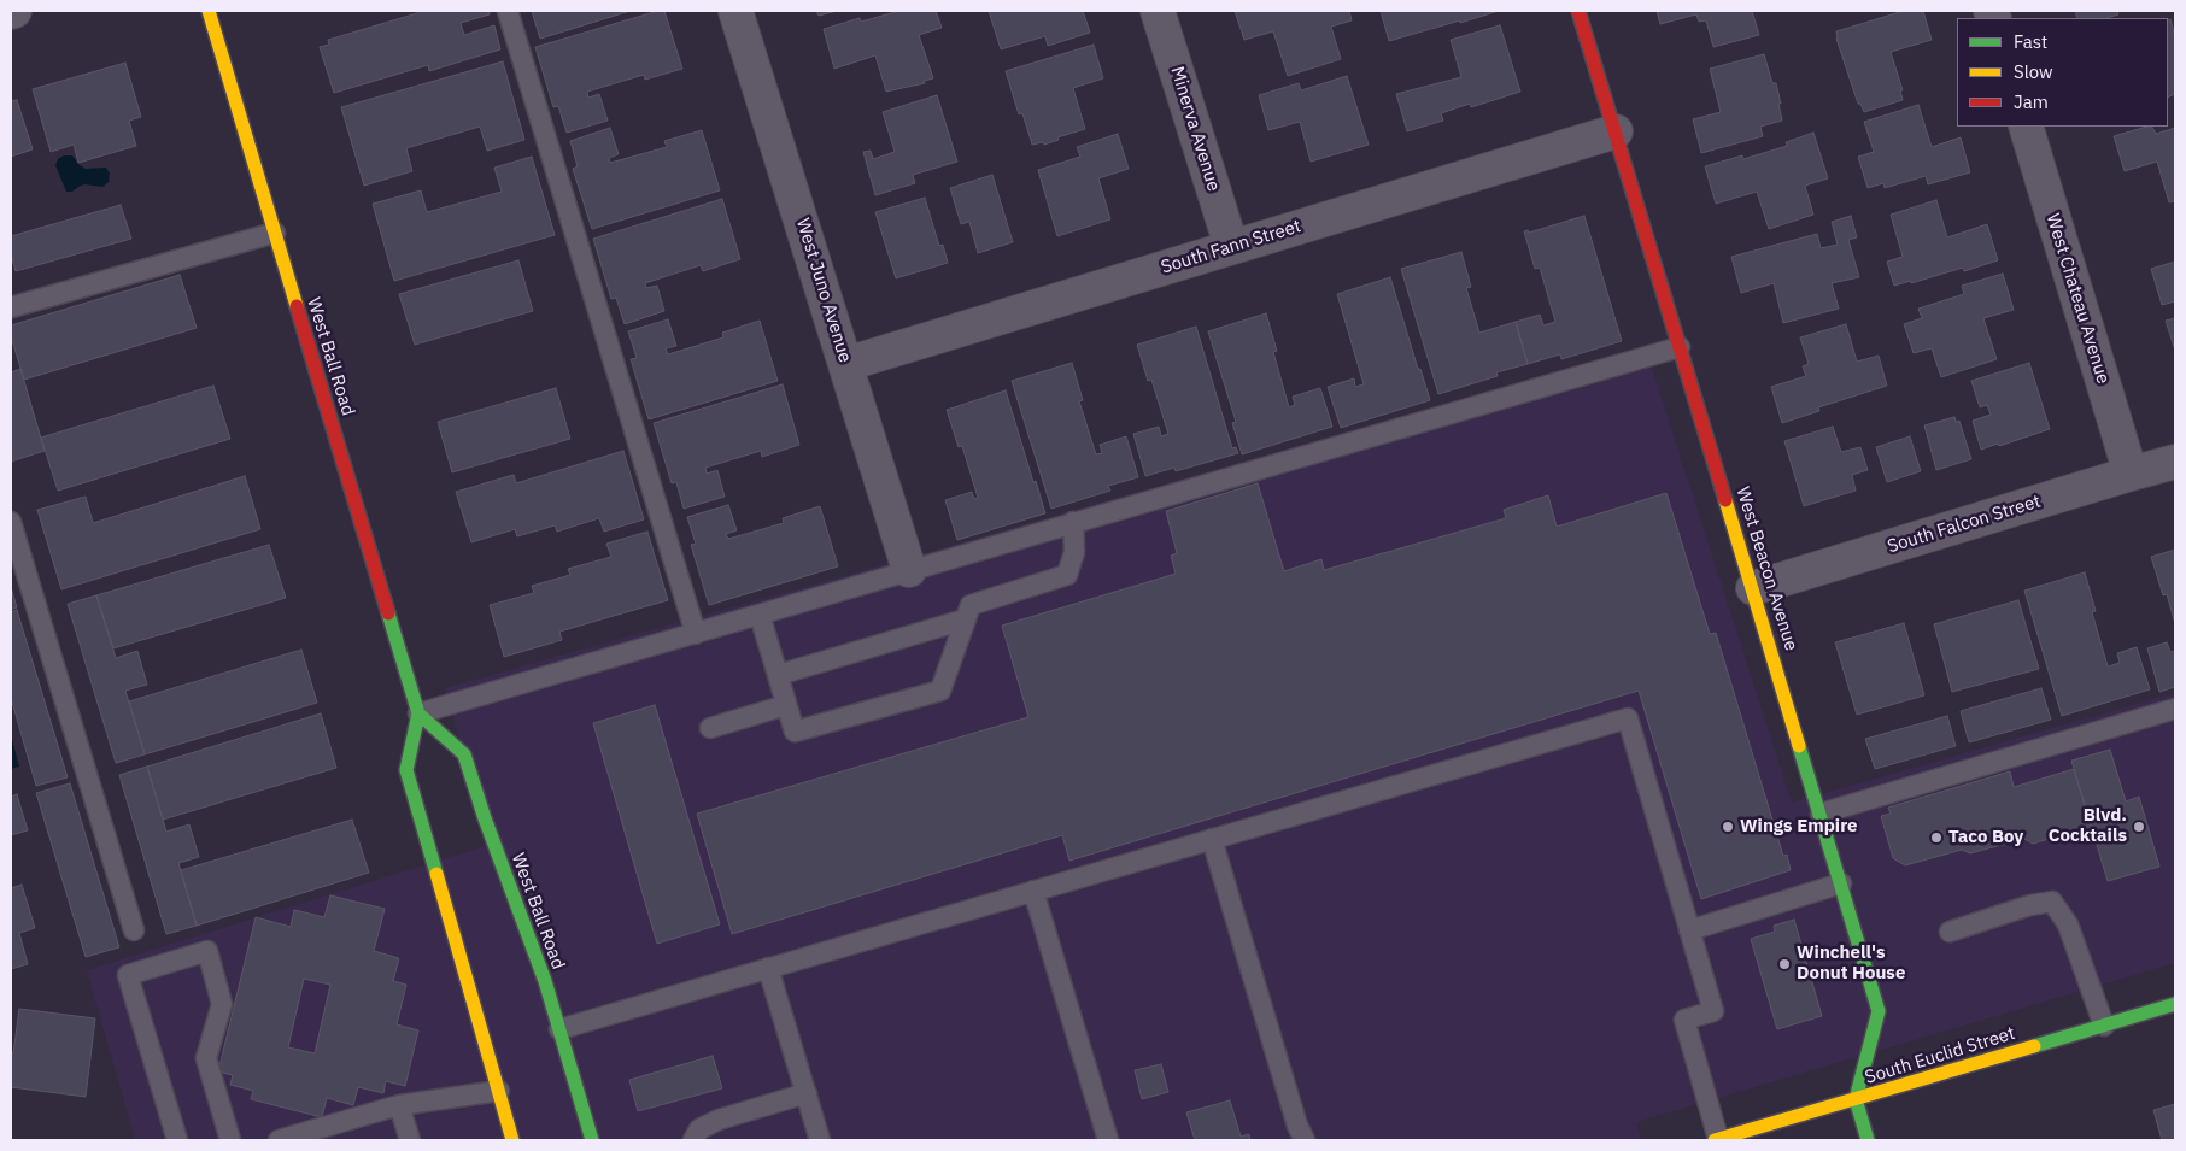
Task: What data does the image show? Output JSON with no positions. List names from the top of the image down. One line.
{"streets":{"main road":["West Ball Road","West Beacon Avenue","South Euclid Street"],"street":["Minerva Avenue","South Fann Street","West Juno Avenue","West Chateau Avenue","South Falcon Street"]},"crossings":[["Minerva Avenue","South Fann Street"],["South Fann Street","West Juno Avenue"],["South Fann Street","West Beacon Avenue"],["West Chateau Avenue","South Falcon Street"],["South Falcon Street","West Beacon Avenue"],["West Beacon Avenue","South Euclid Street"]],"places":["Wings Empire","Blvd. Cocktails","Taco Boy","Winchell's Donut House"],"legend":["Fast","Slow","Jam"]}
